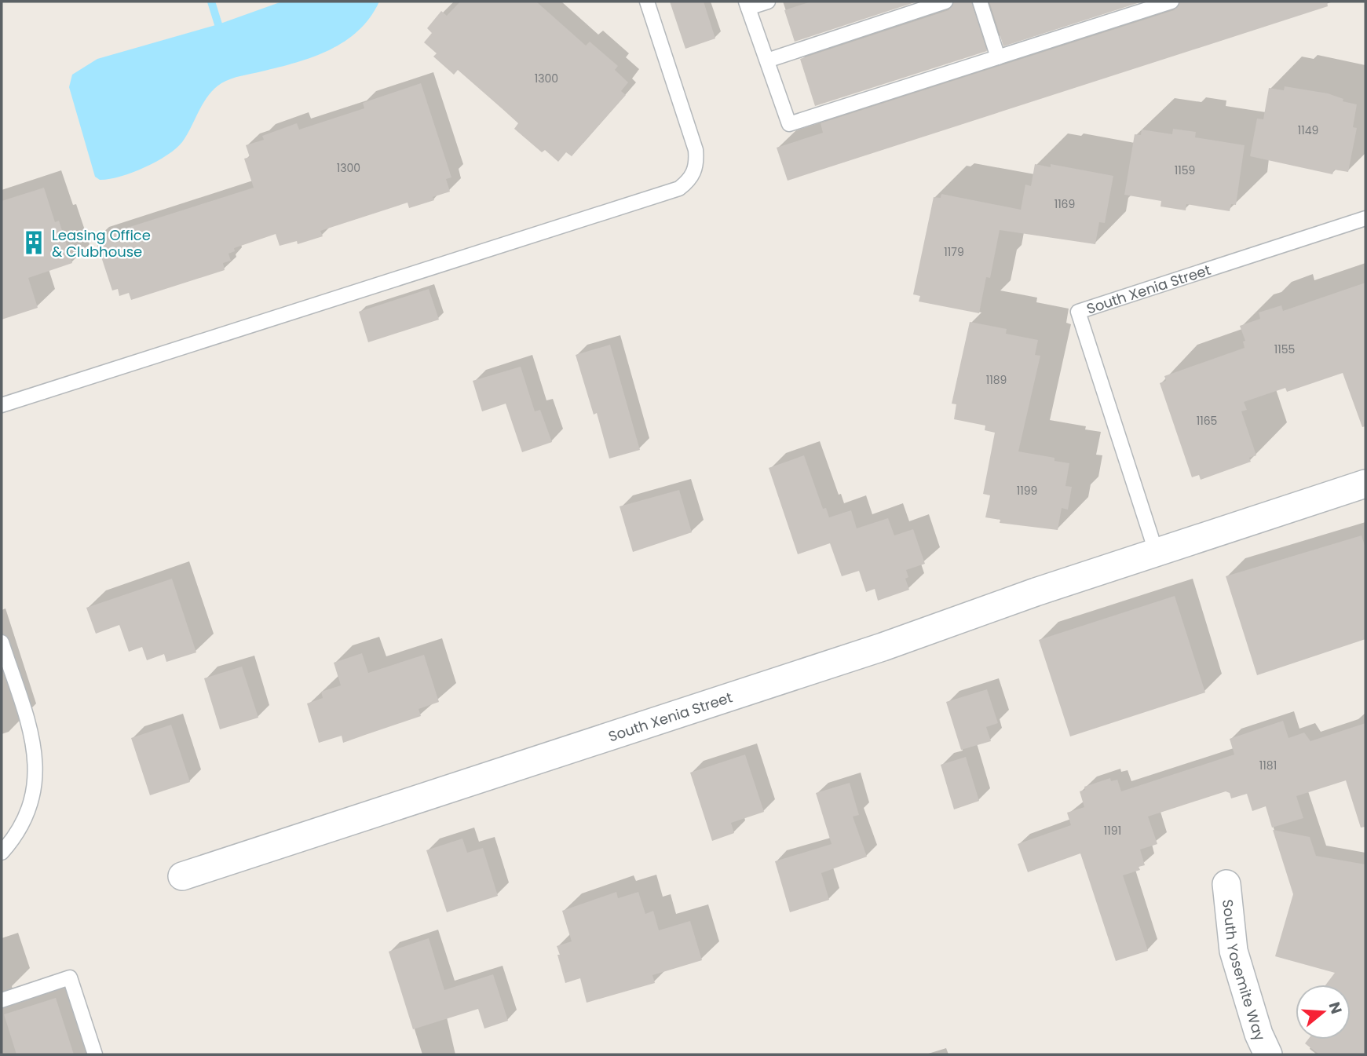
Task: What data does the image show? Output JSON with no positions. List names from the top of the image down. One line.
{"streets":{"street":["South Xenia Street","South Yosemite Way"]},"places":{"building":["Leasing Office & Clubhouse"]},"house_numbers":["1300","1149","1300","1159","1169","1179","1155","1189","1165","1199","1181","1191"],"north":"right"}
